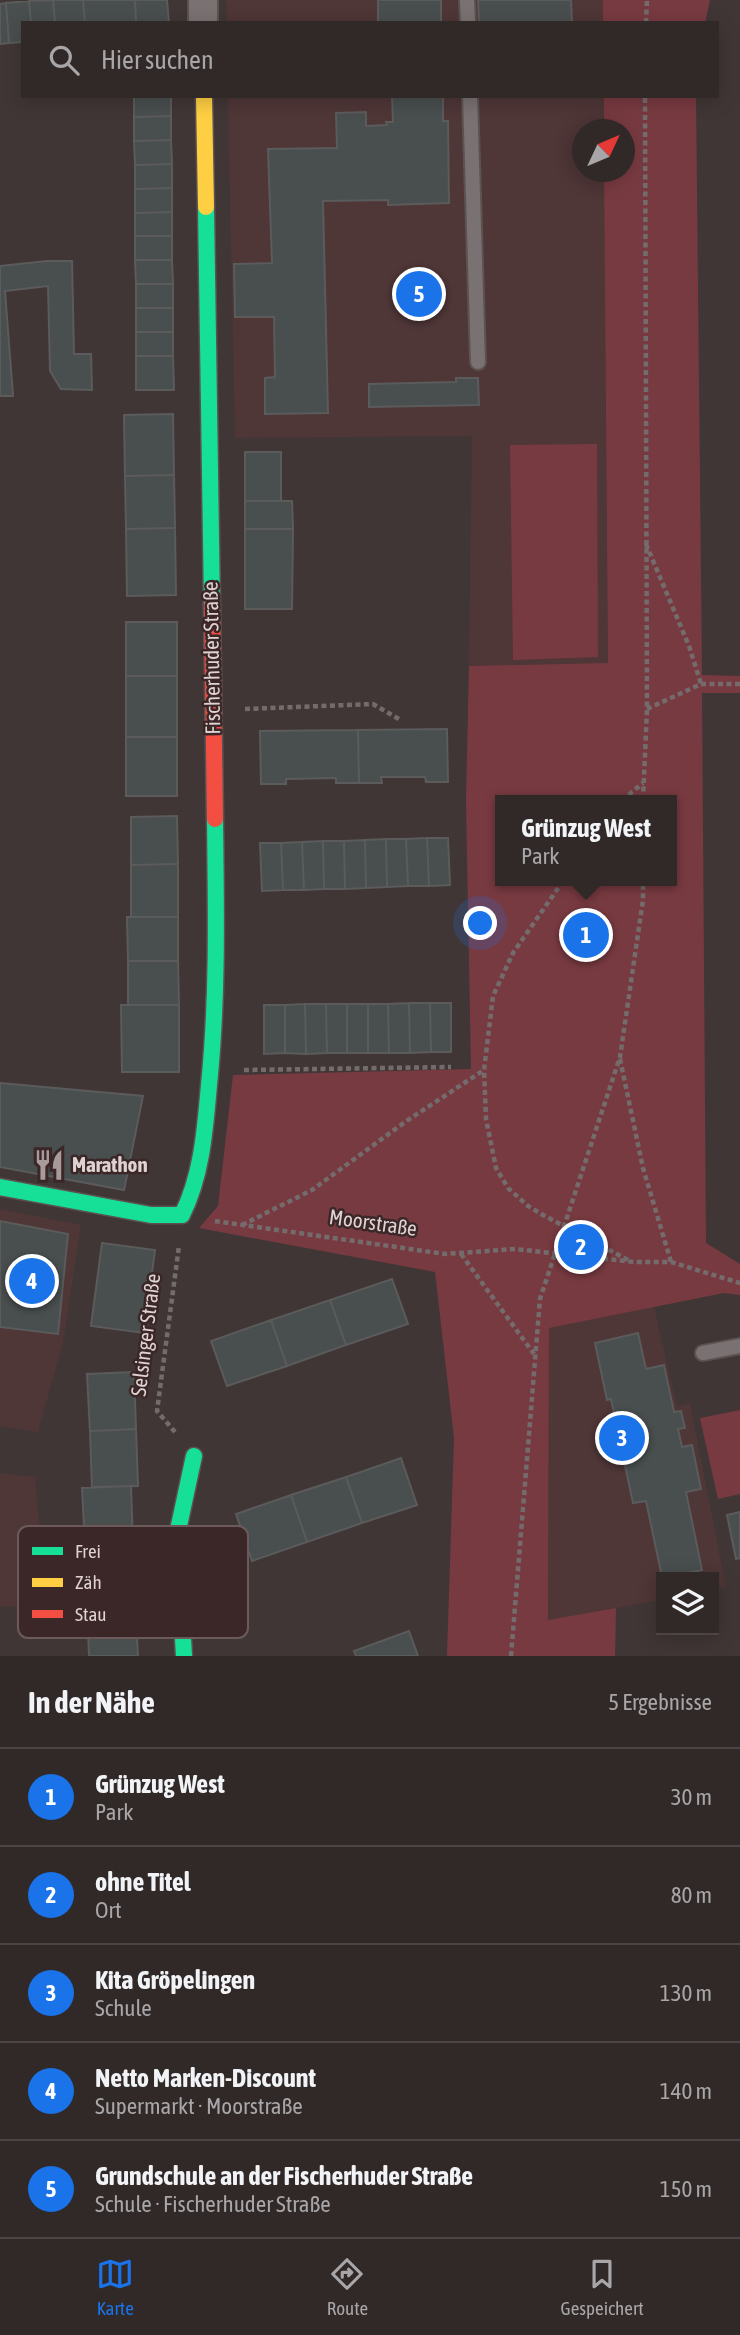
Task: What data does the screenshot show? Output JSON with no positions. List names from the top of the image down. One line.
{"streets":{"street":["Fischerhuder Straße"],"path":["Moorstraße","Selsinger Straße"]},"crossings":[["Fischerhuder Straße","Moorstraße"],["Fischerhuder Straße","Selsinger Straße"],["Moorstraße","Selsinger Straße"]],"places":{"restaurant":["Marathon"]},"legend":["Frei","Zäh","Stau"],"north":"top right","page":{"search":"Hier suchen","pins":["5","1","2","4","3"],"popup":["Grünzug West","Park"],"heading":["In der Nähe","5 Ergebnisse"],"list":[{"mark":"1","name":"Grünzug West","note":"Park","value":"30 m"},{"mark":"2","name":"ohne Titel","note":"Ort","value":"80 m"},{"mark":"3","name":"Kita Gröpelingen","note":"Schule","value":"130 m"},{"mark":"4","name":"Netto Marken-Discount","note":"Supermarkt · Moorstraße","value":"140 m"},{"mark":"5","name":"Grundschule an der Fischerhuder Straße","note":"Schule · Fischerhuder Straße","value":"150 m"}],"nav":["Karte","Route","Gespeichert"]}}
